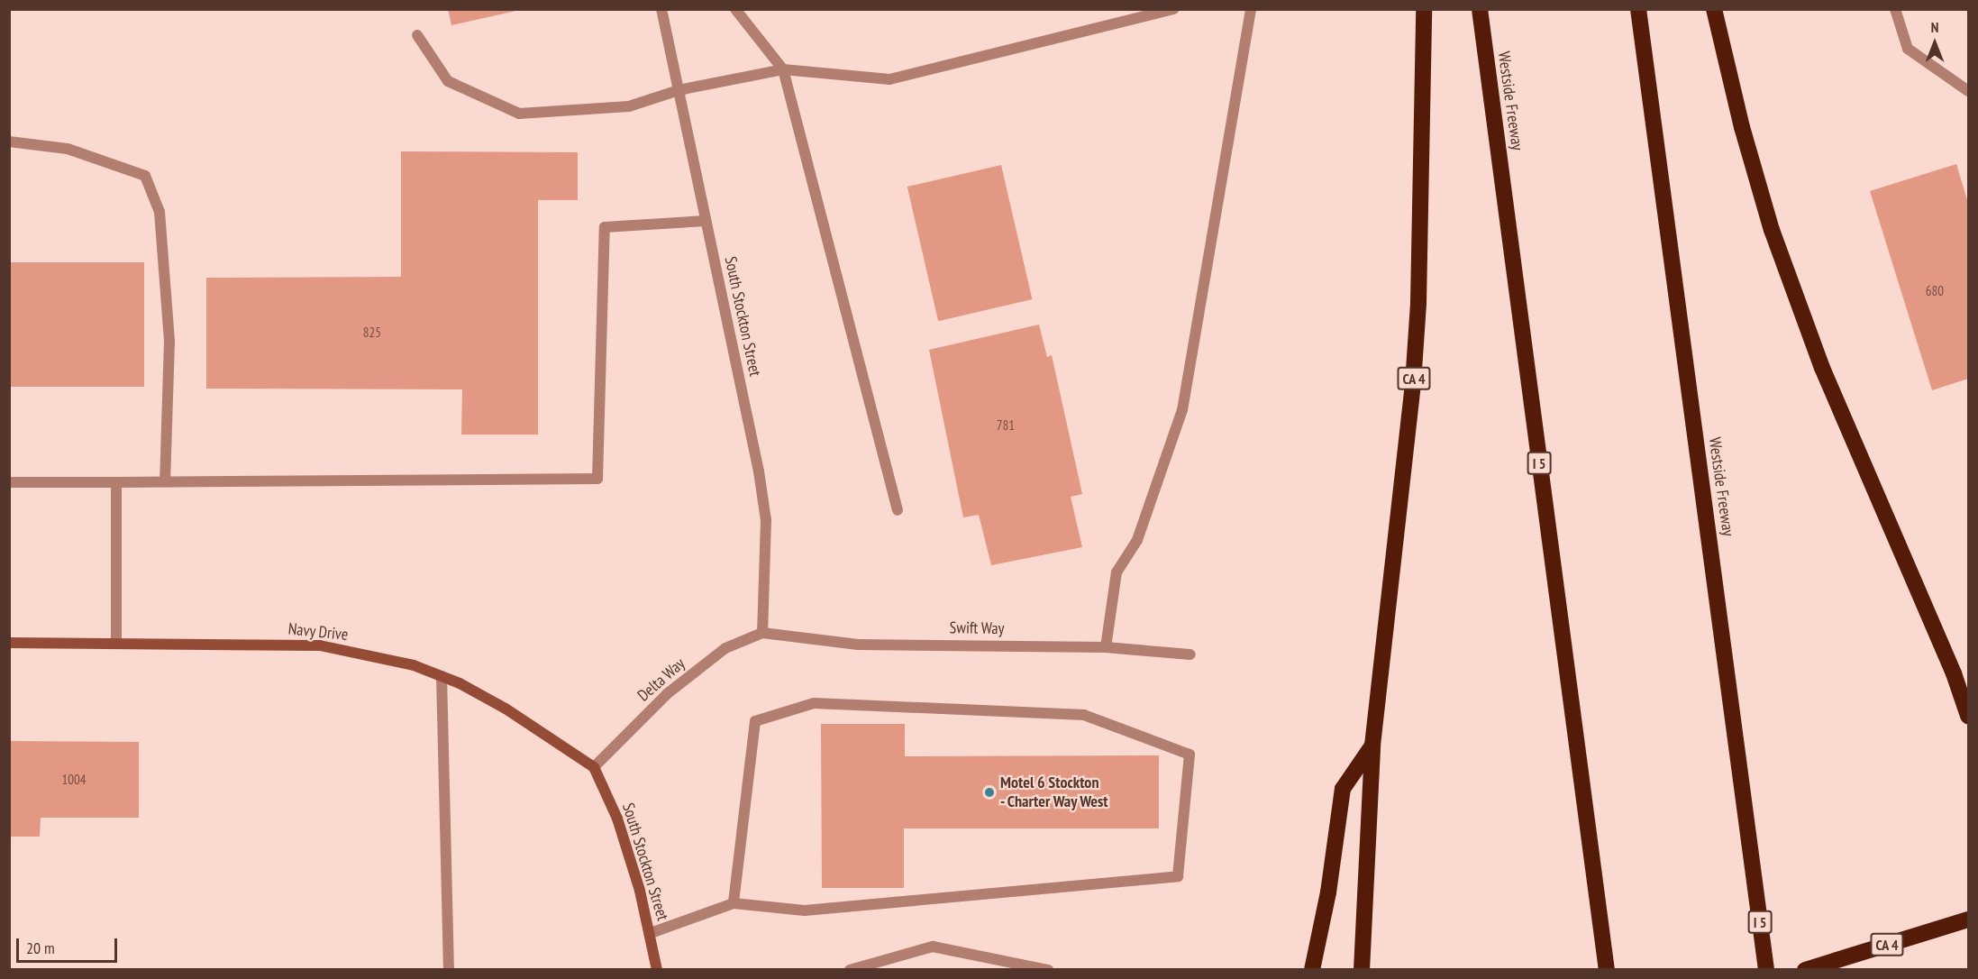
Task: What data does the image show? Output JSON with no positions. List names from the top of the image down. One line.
{"streets":{"highway":["Westside Freeway","CA 4","I 5"],"street":["South Stockton Street","Swift Way","Navy Drive","Delta Way"]},"crossings":[["South Stockton Street","Swift Way"],["South Stockton Street","Navy Drive"],["South Stockton Street","Delta Way"],["Swift Way","Delta Way"],["Navy Drive","Delta Way"]],"places":["Motel 6 Stockton - Charter Way West"],"house_numbers":["680","825","781","1004"],"scale_bar":"20 m","north":"top"}
